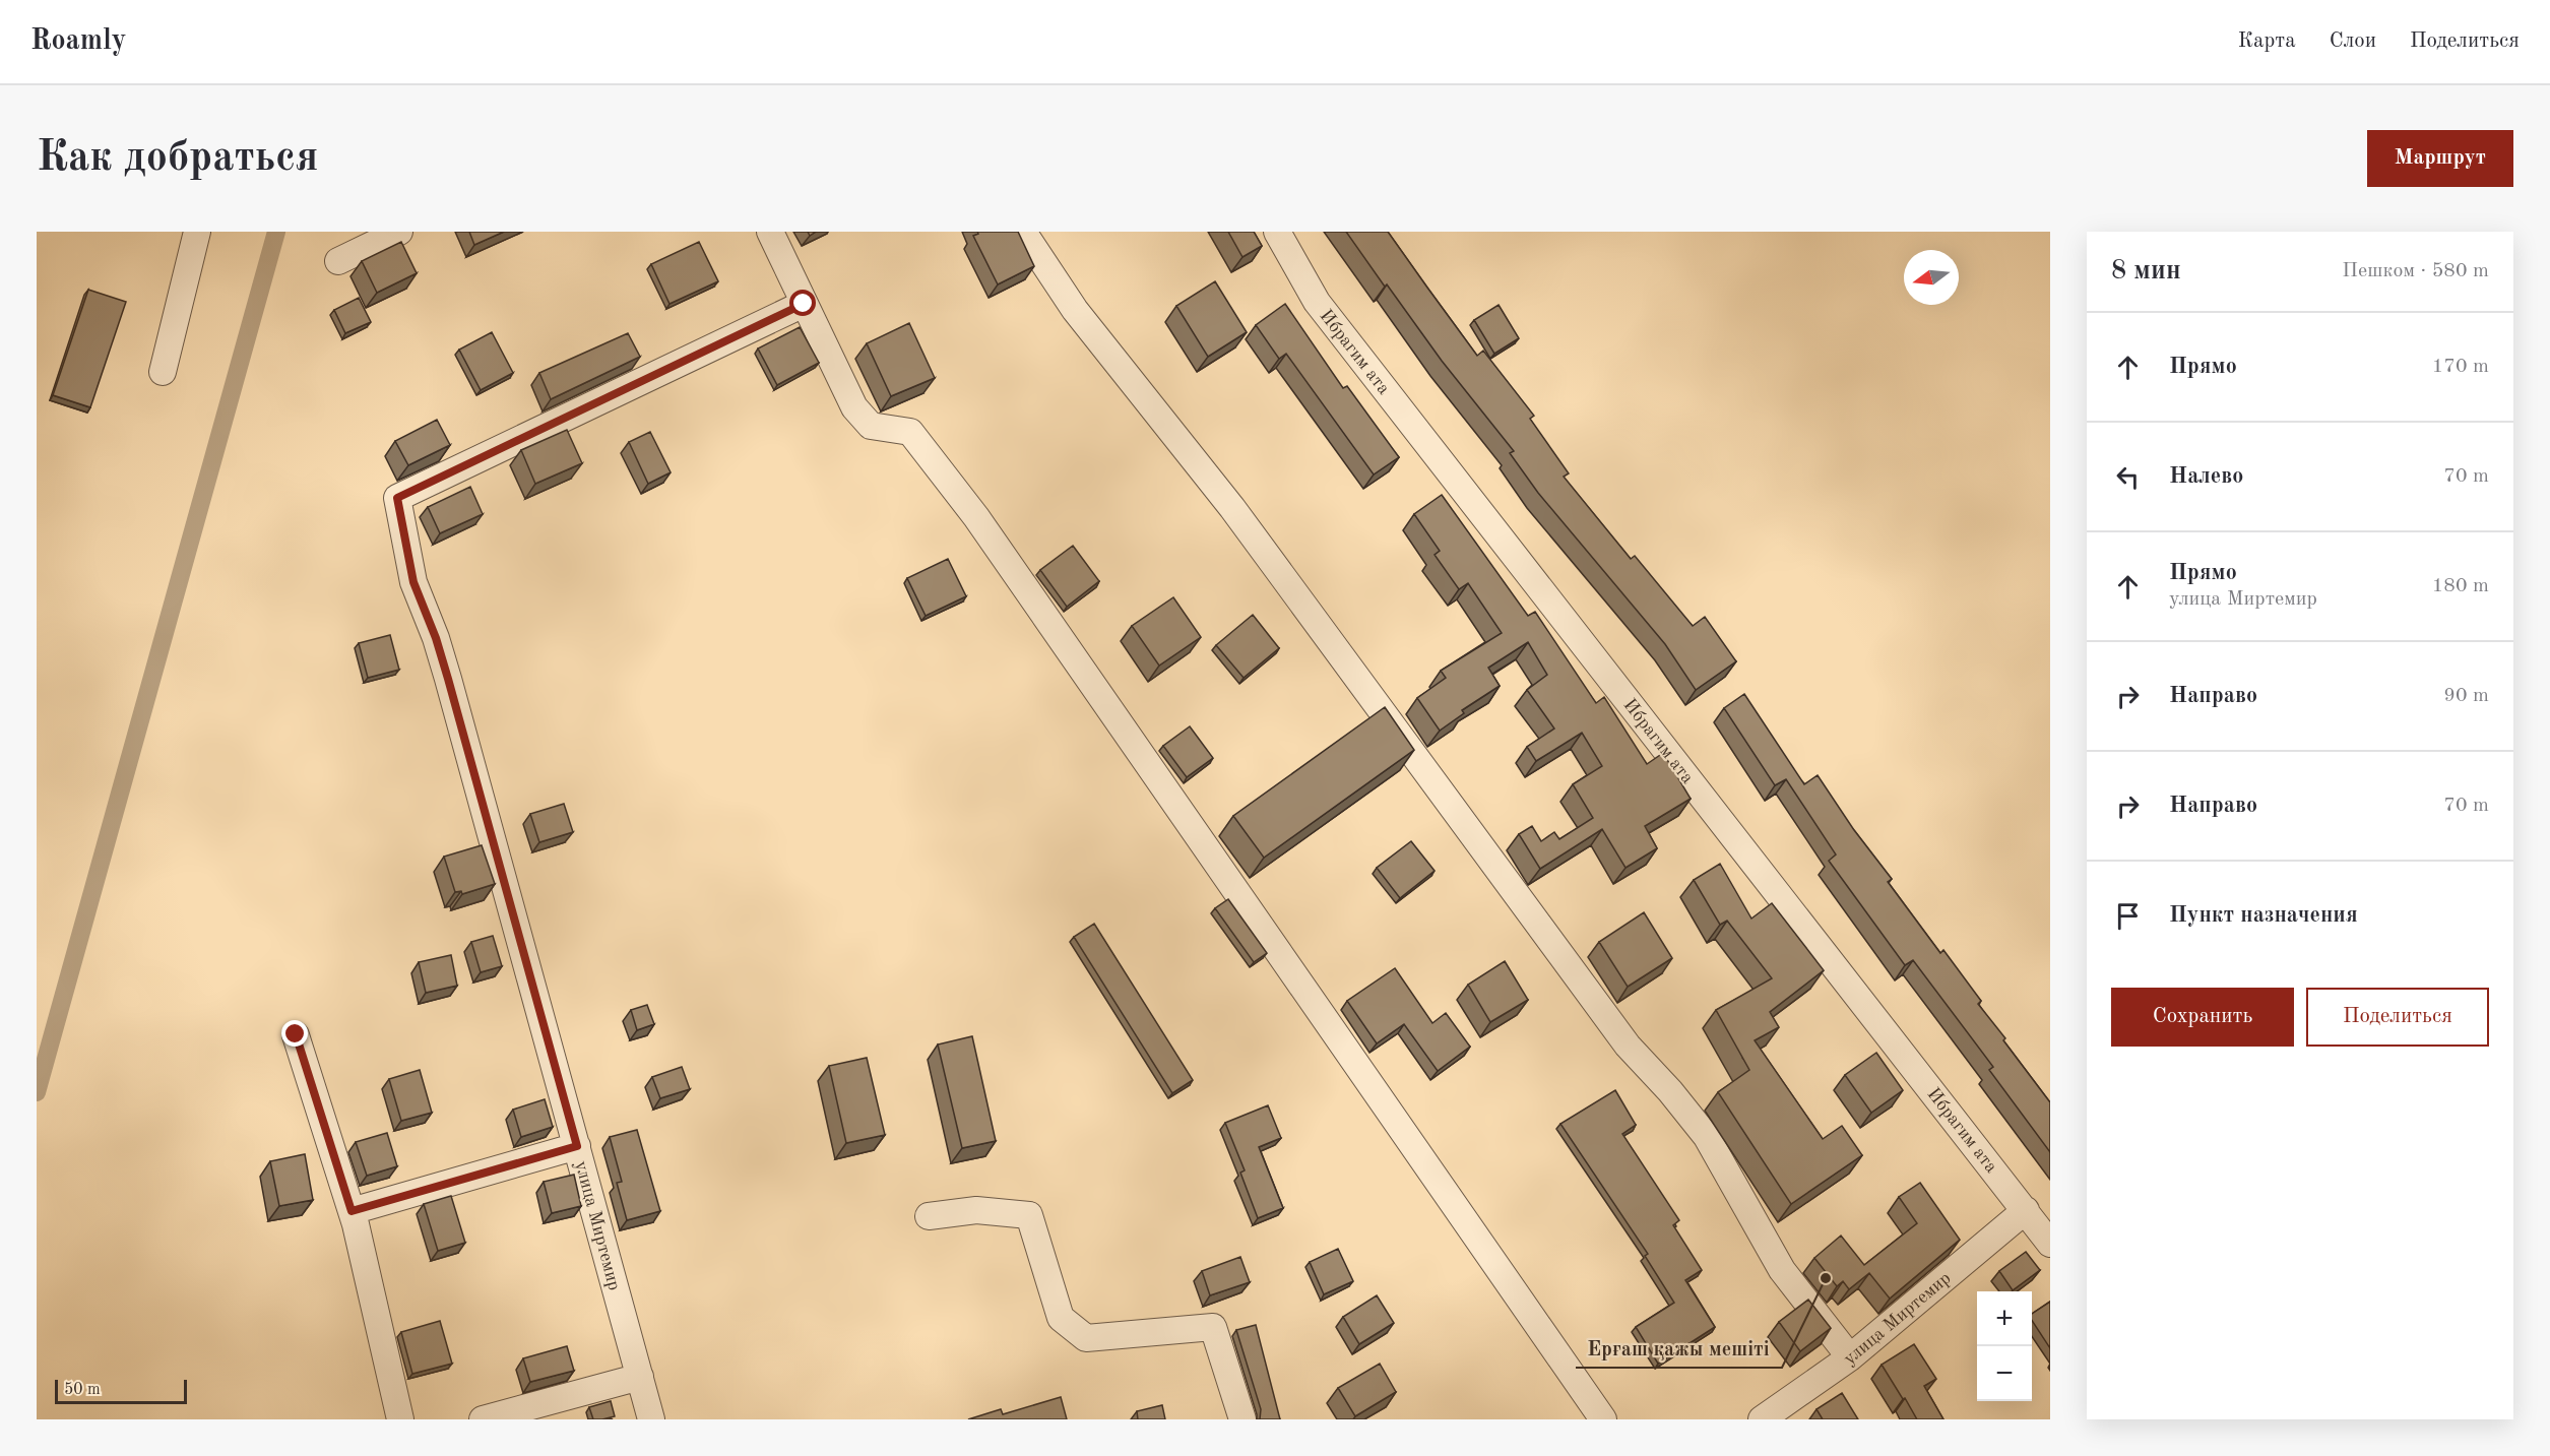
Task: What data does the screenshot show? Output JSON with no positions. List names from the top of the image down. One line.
{"streets":{"street":["Ибрагим ата","улица Миртемир"]},"crossings":[["Ибрагим ата","улица Миртемир"]],"places":["Ерғаш қажы мешіті"],"scale_bar":"50 m","north":"left","page":{"header":"Roamly","nav":["Карта","Слои","Поделиться"],"buttons":["Маршрут",["Сохранить","Поделиться"]],"title":"Как добраться","heading":["8 мин","Пешком · 580 m"],"list":[["Прямо","170 m"],["Налево","70 m"],["Прямо","улица Миртемир","180 m"],["Направо","90 m"],["Направо","70 m"],"Пункт назначения"],"map_buttons":["+","−"],"scale":"50 m"}}
